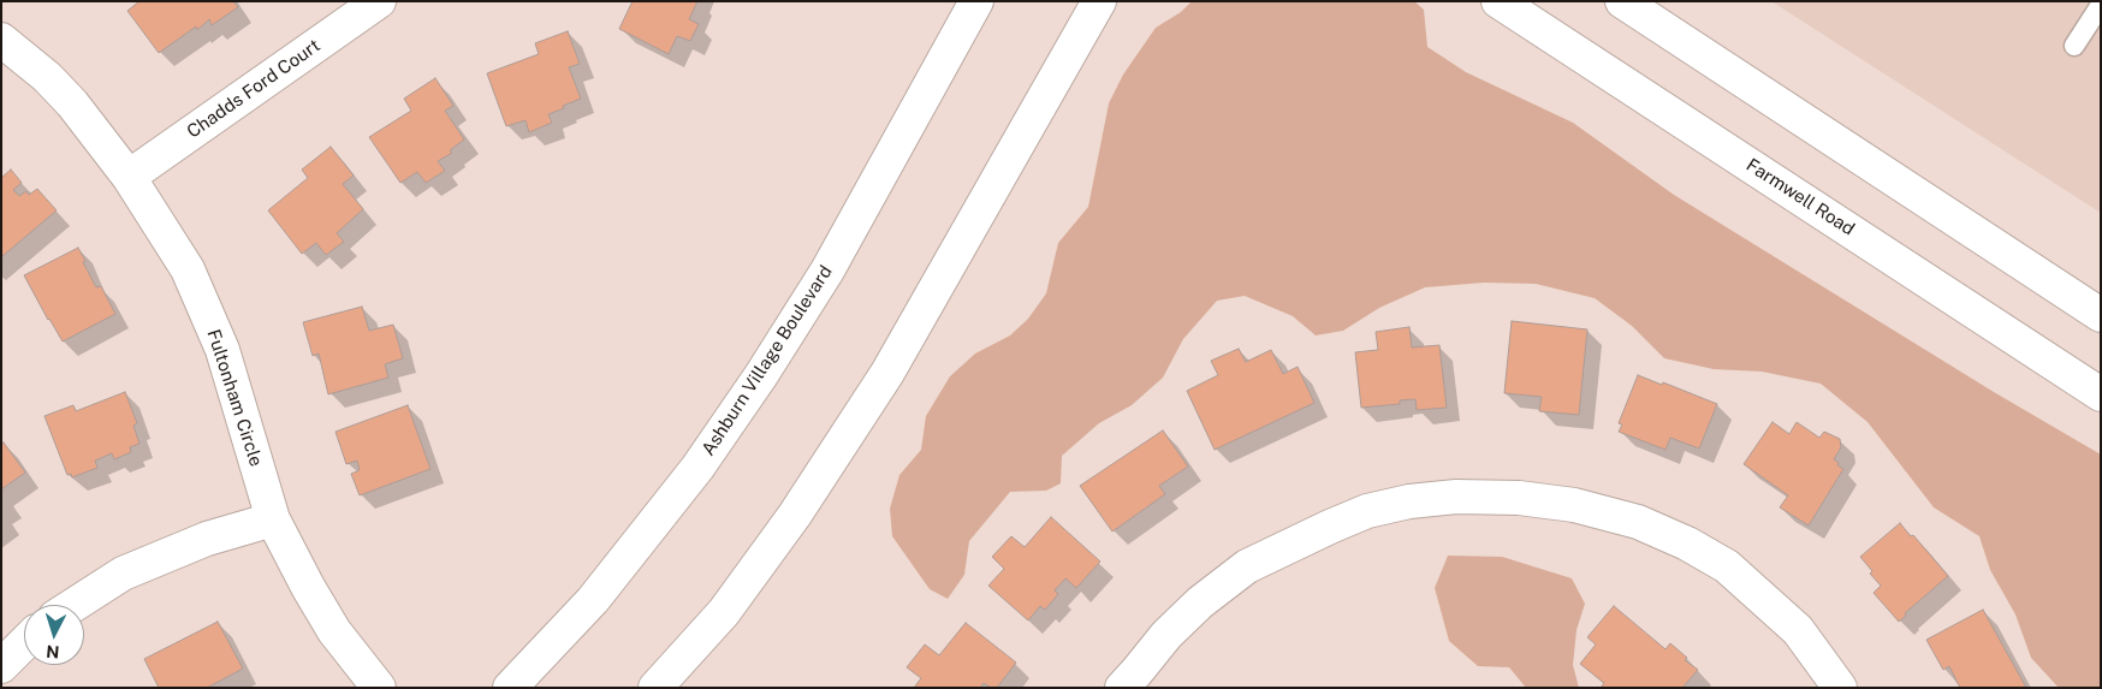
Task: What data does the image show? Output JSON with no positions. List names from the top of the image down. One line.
{"streets":{"main road":["Chadds Ford Court","Farmwell Road","Ashburn Village Boulevard","Fultonham Circle"]},"crossings":[["Chadds Ford Court","Fultonham Circle"]],"north":"bottom"}
